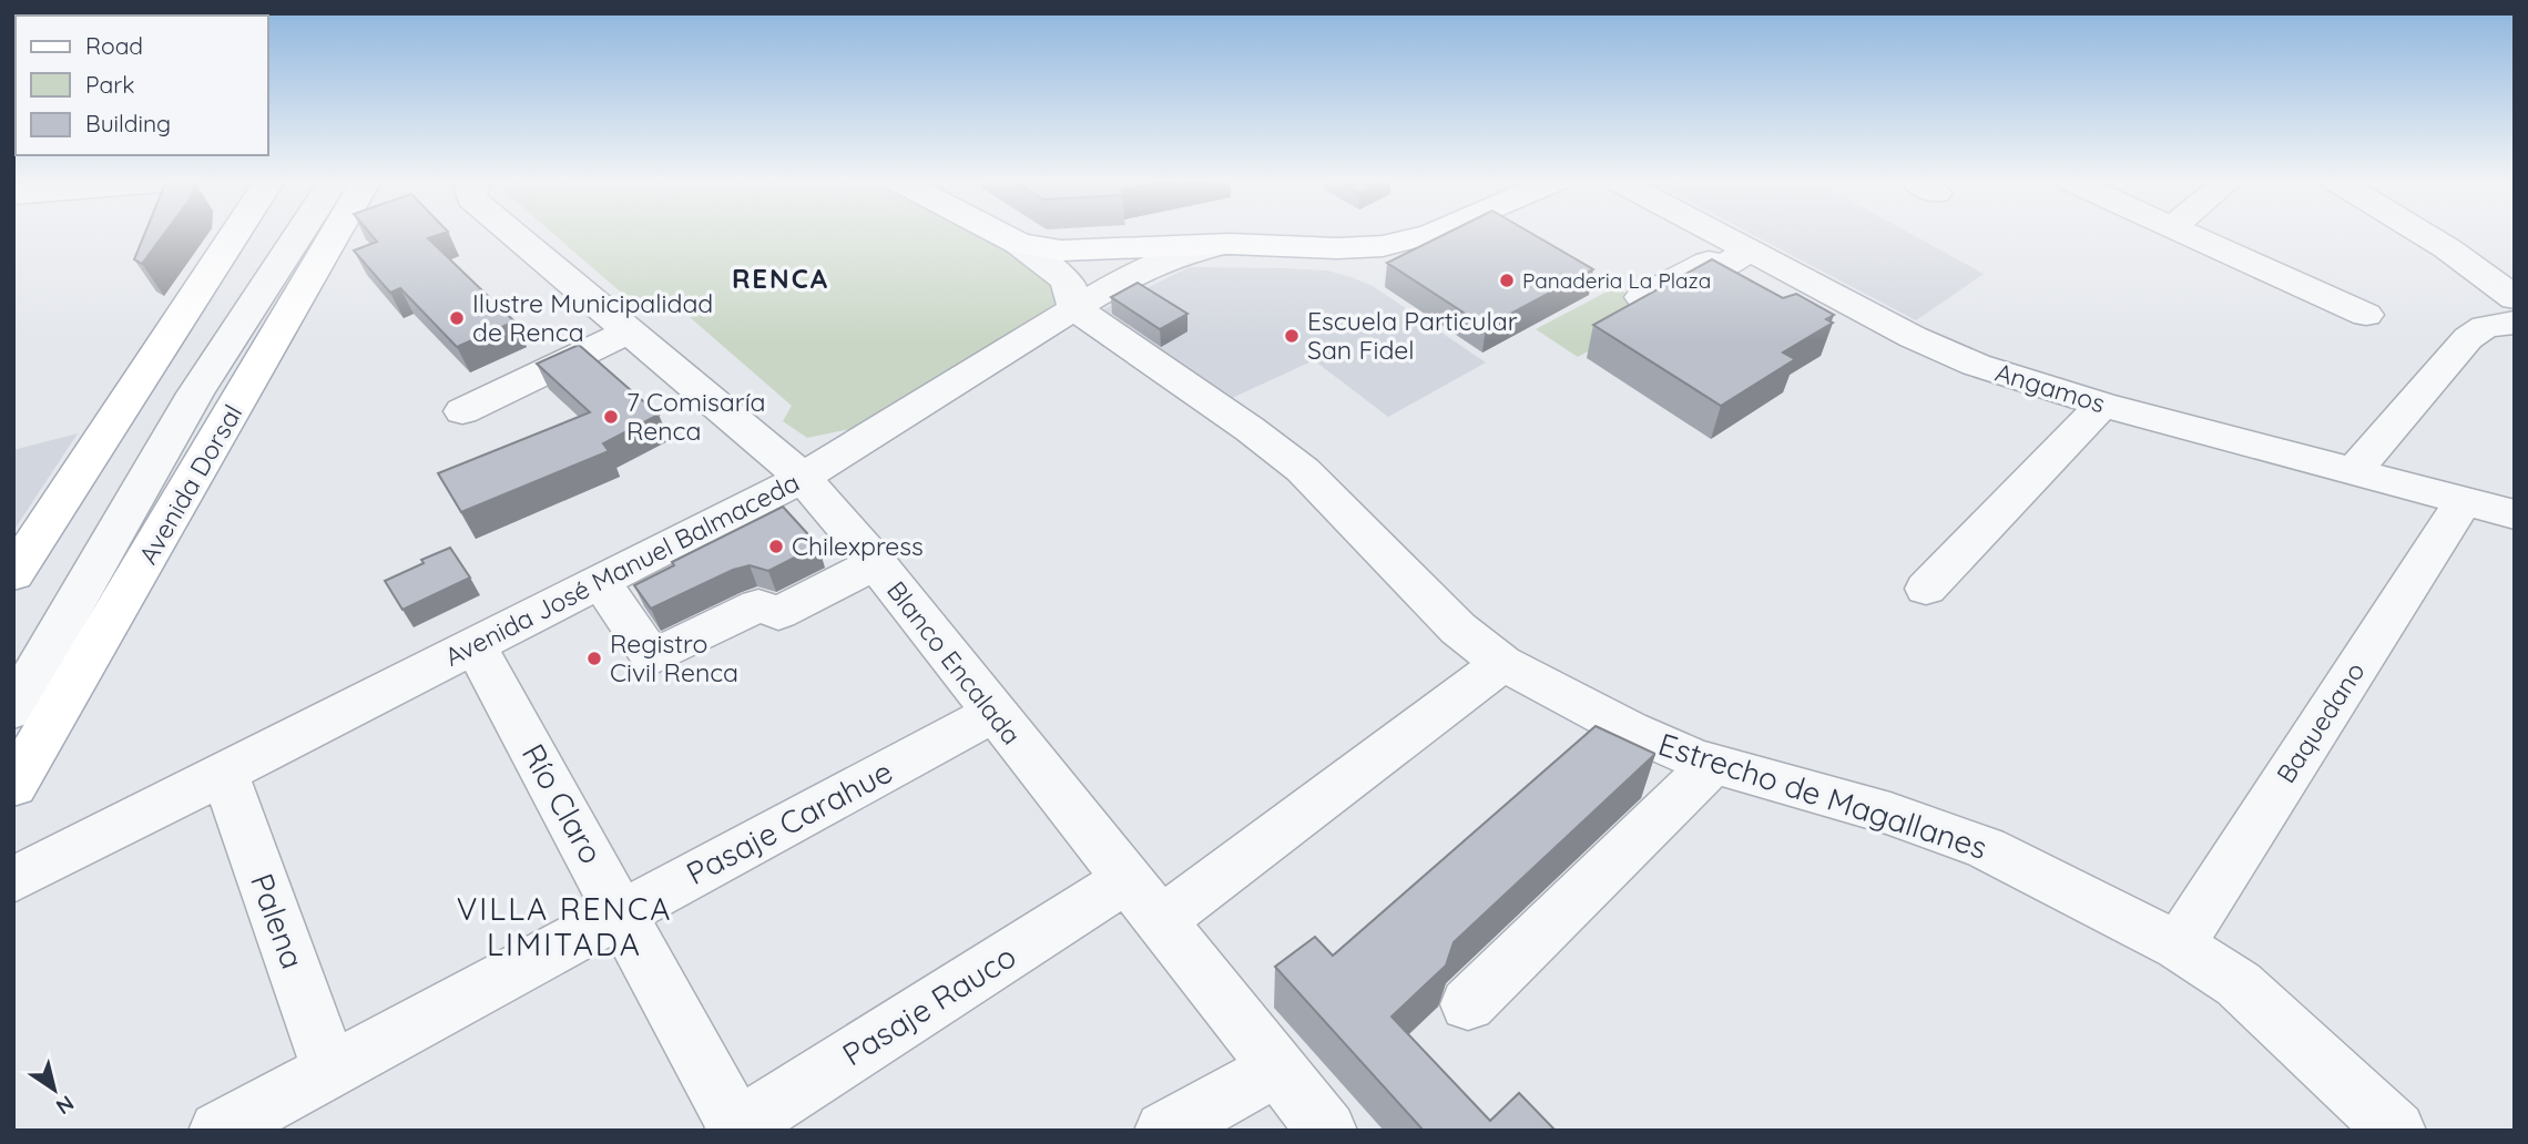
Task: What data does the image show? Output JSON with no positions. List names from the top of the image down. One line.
{"streets":{"main road":["Avenida Dorsal","Avenida José Manuel Balmaceda"],"street":["Angamos","Blanco Encalada","Baquedano","Estrecho de Magallanes","Río Claro","Pasaje Carahue","Palena","Pasaje Rauco"]},"crossings":[["Angamos","Baquedano"],["Avenida José Manuel Balmaceda","Blanco Encalada"],["Avenida José Manuel Balmaceda","Estrecho de Magallanes"],["Avenida José Manuel Balmaceda","Río Claro"],["Avenida José Manuel Balmaceda","Palena"],["Blanco Encalada","Pasaje Carahue"],["Blanco Encalada","Pasaje Rauco"],["Baquedano","Estrecho de Magallanes"],["Río Claro","Pasaje Carahue"],["Río Claro","Pasaje Rauco"],["Pasaje Carahue","Palena"]],"districts":["RENCA","VILLA RENCA LIMITADA"],"places":["Panaderia La Plaza","Ilustre Municipalidad de Renca","Escuela Particular San Fidel","7 Comisaría Renca","Chilexpress","Registro Civil Renca"],"legend":["Road","Park","Building"],"north":"bottom right"}
